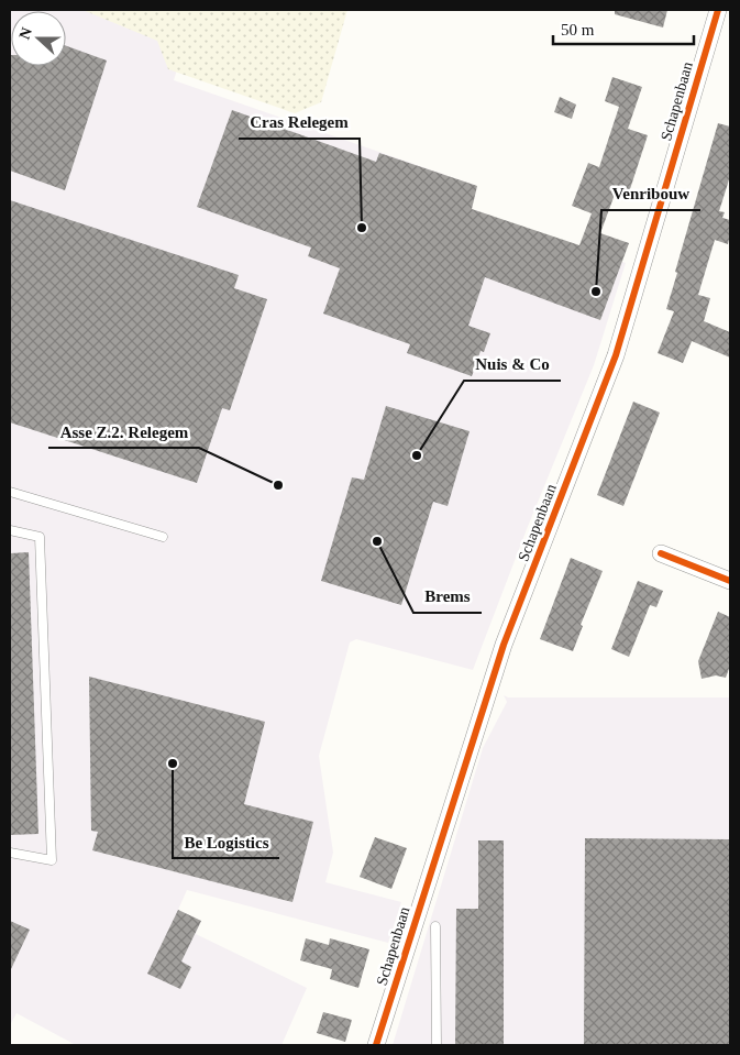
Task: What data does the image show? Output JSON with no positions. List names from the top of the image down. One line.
{"streets":{"street":["Schapenbaan"]},"places":["Cras Relegem","Venribouw","Nuis & Co","Asse Z.2. Relegem","Brems","Be Logistics"],"scale_bar":"50 m","north":"left"}
